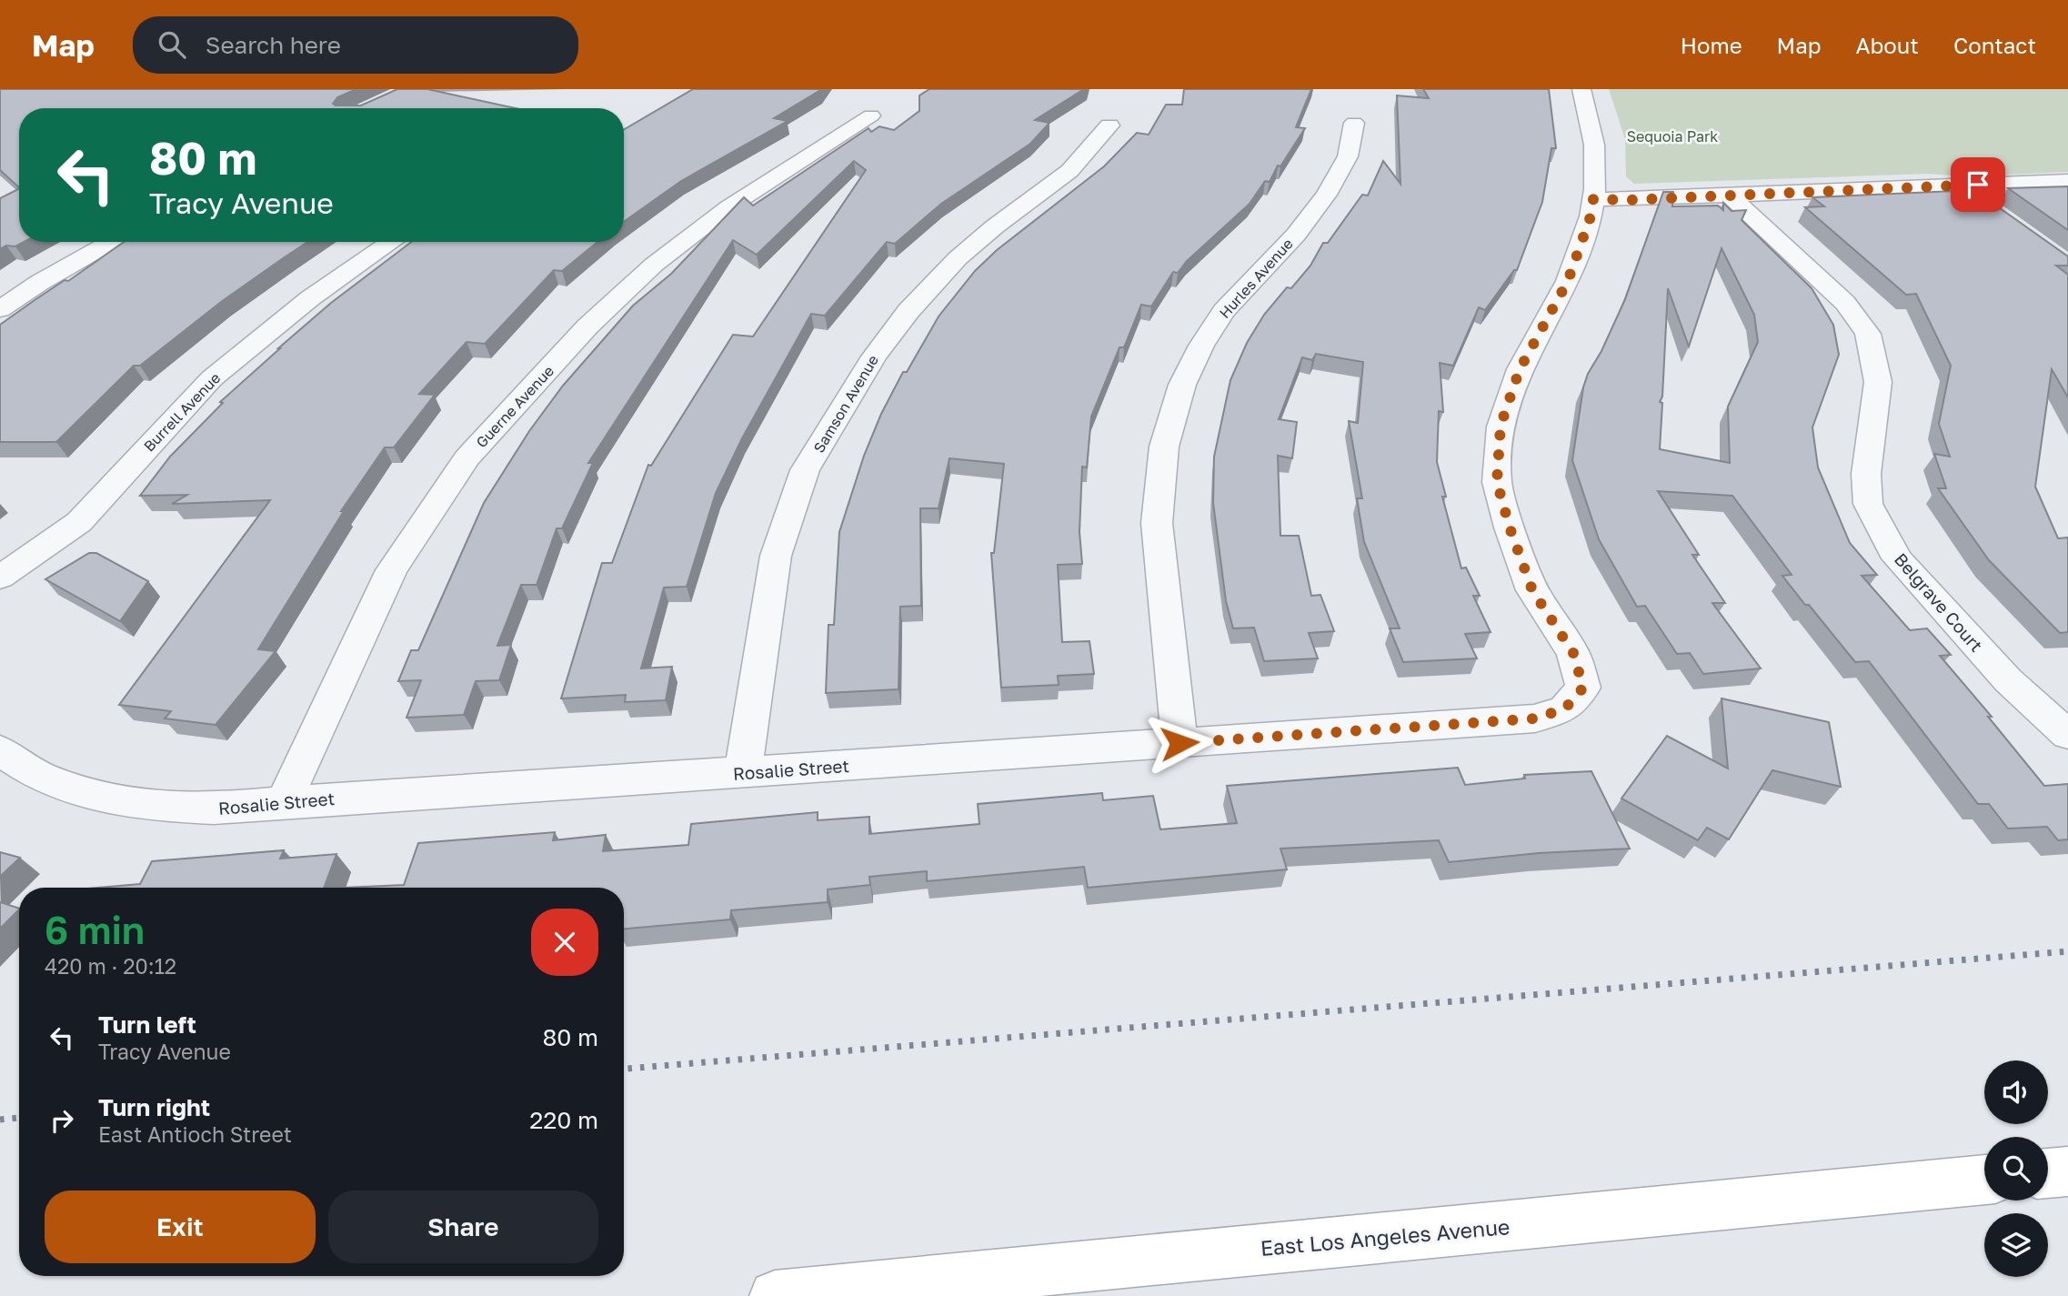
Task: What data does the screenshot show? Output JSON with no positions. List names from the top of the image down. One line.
{"streets":{"main road":["East Los Angeles Avenue"],"street":["Hurles Avenue","Samson Avenue","Guerne Avenue","Burrell Avenue","Belgrave Court","Rosalie Street"]},"crossings":[["Hurles Avenue","Rosalie Street"],["Samson Avenue","Rosalie Street"],["Guerne Avenue","Rosalie Street"]],"parks":["Sequoia Park"],"page":{"header":"Map","search":"Search here","nav":["Home","Map","About","Contact"],"turn":["80 m","Tracy Avenue"],"heading":["6 min","420 m · 20:12"],"list":[{"name":"Turn left","note":"Tracy Avenue","value":"80 m"},{"name":"Turn right","note":"East Antioch Street","value":"220 m"}],"buttons":["Exit","Share"]}}
